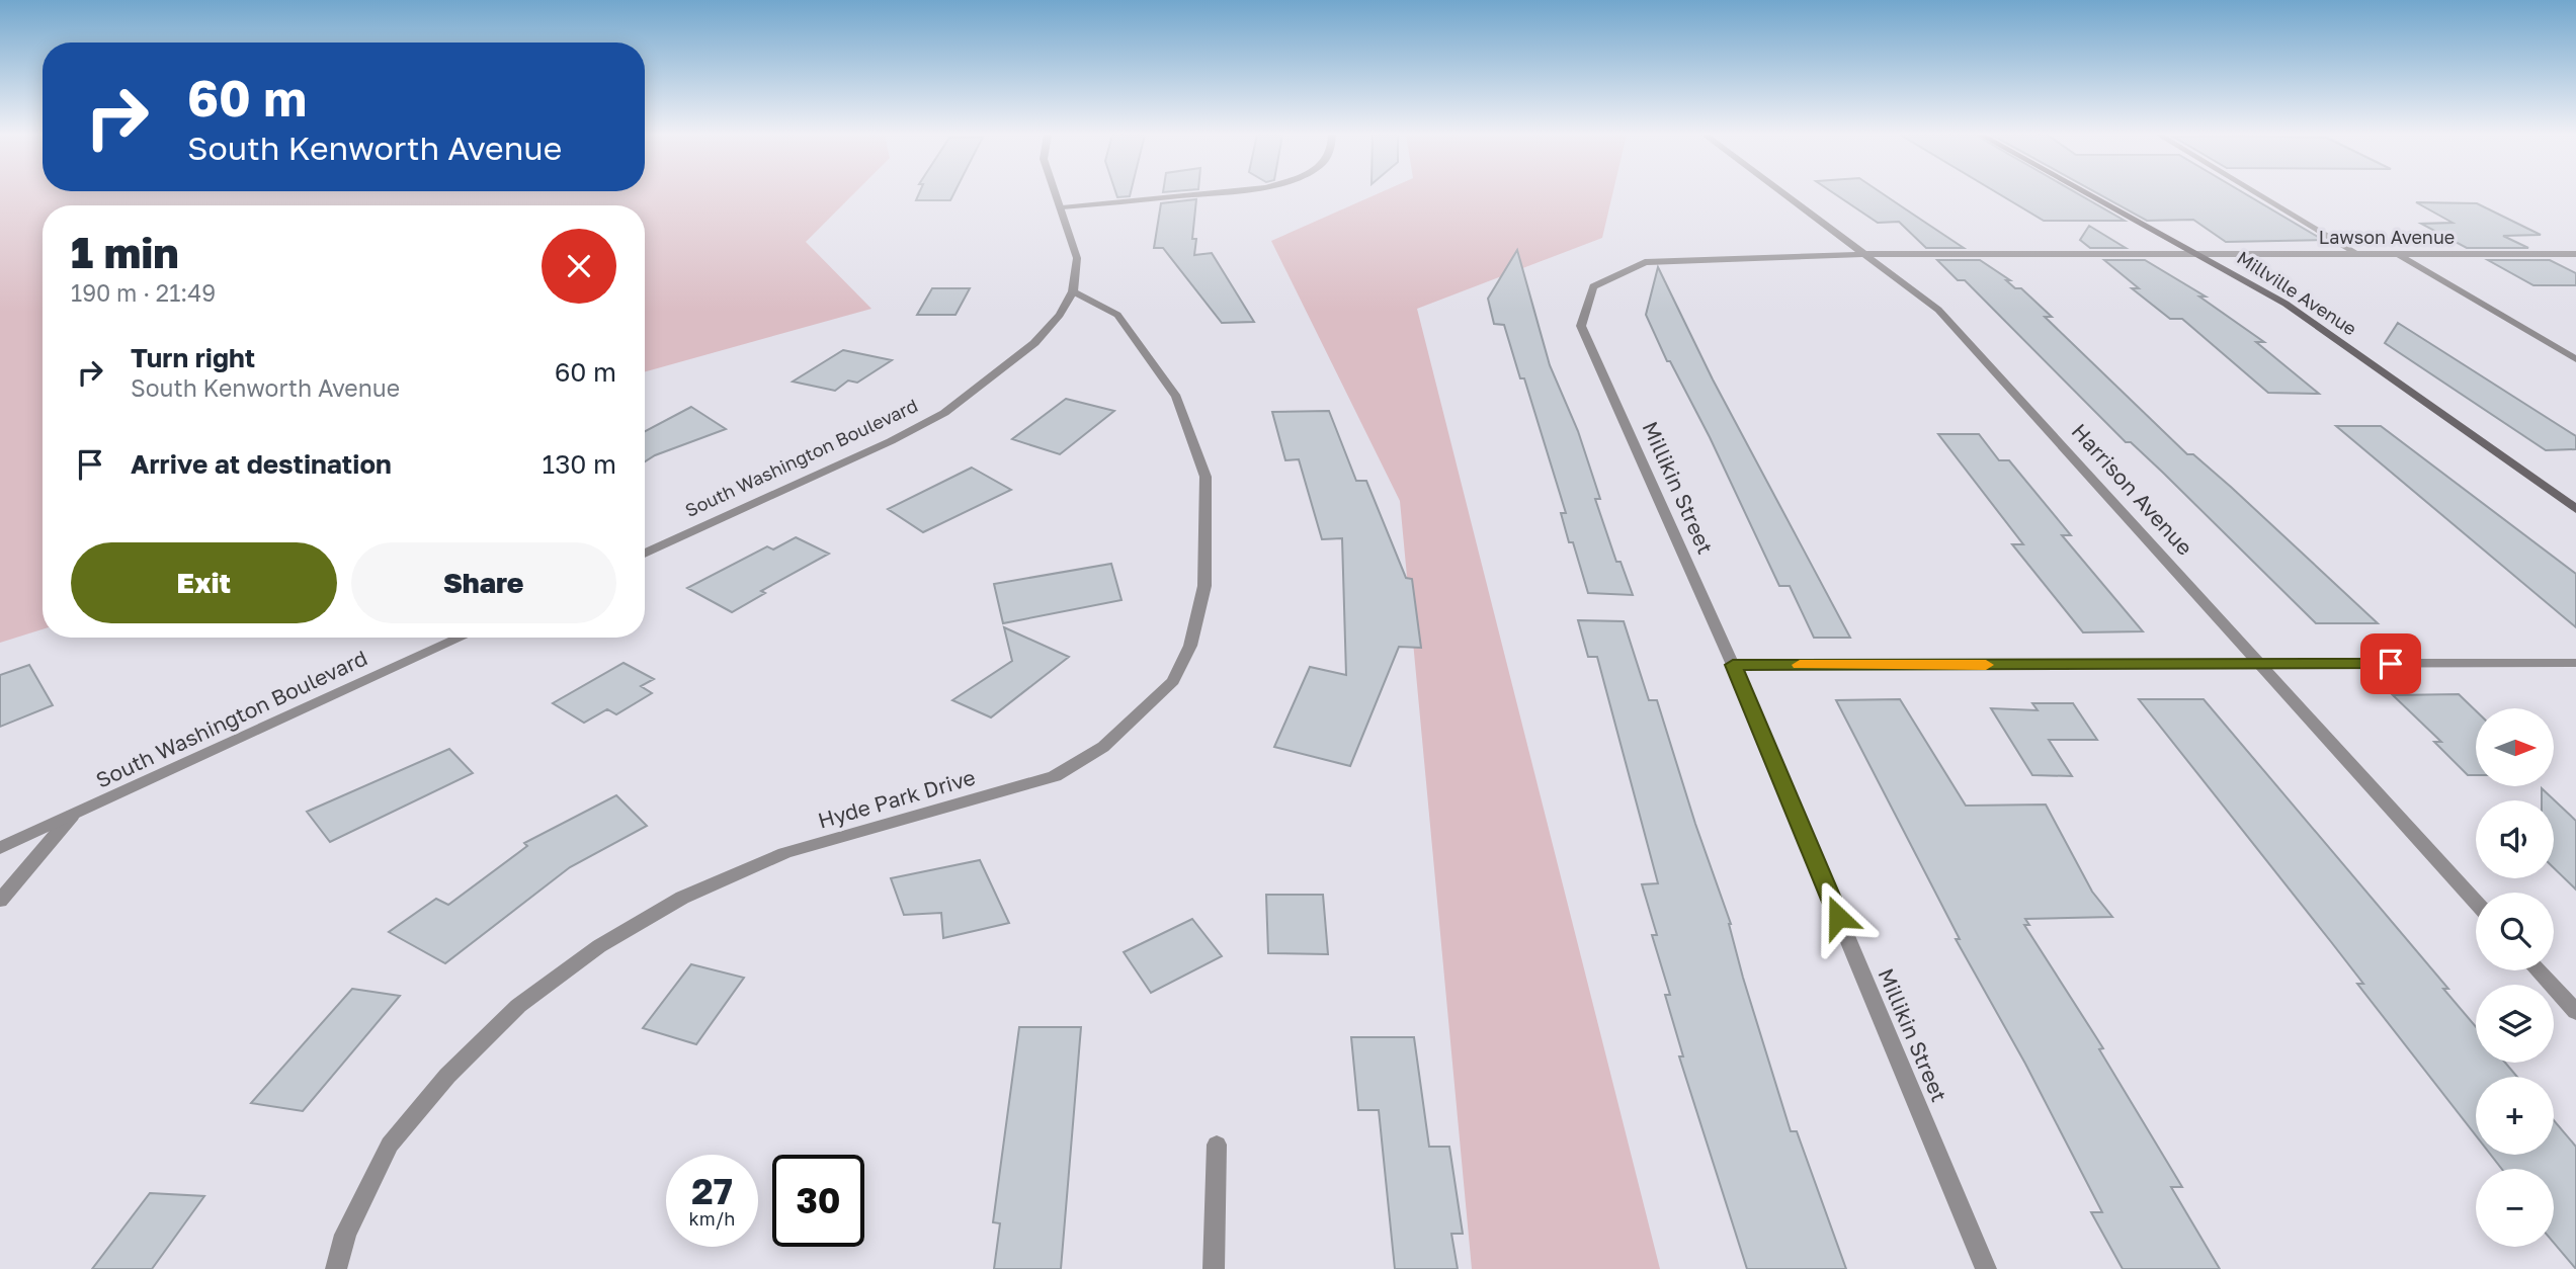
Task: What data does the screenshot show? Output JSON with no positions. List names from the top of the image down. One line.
{"streets":{"main road":["Millville Avenue"],"street":["Lawson Avenue","South Washington Boulevard","Millikin Street","Harrison Avenue","Hyde Park Drive"]},"crossings":[["Lawson Avenue","Millville Avenue"],["Lawson Avenue","Millikin Street"],["Millville Avenue","Millikin Street"],["South Washington Boulevard","Hyde Park Drive"],["Millikin Street","Harrison Avenue"]],"north":"right","page":{"turn":["60 m","South Kenworth Avenue"],"heading":["1 min","190 m · 21:49"],"list":[{"name":"Turn right","note":"South Kenworth Avenue","value":"60 m"},{"name":"Arrive at destination","value":"130 m"}],"buttons":["Exit","Share"],"map_buttons":["+","−"],"speed":"27 km/h","limit":"30"}}
